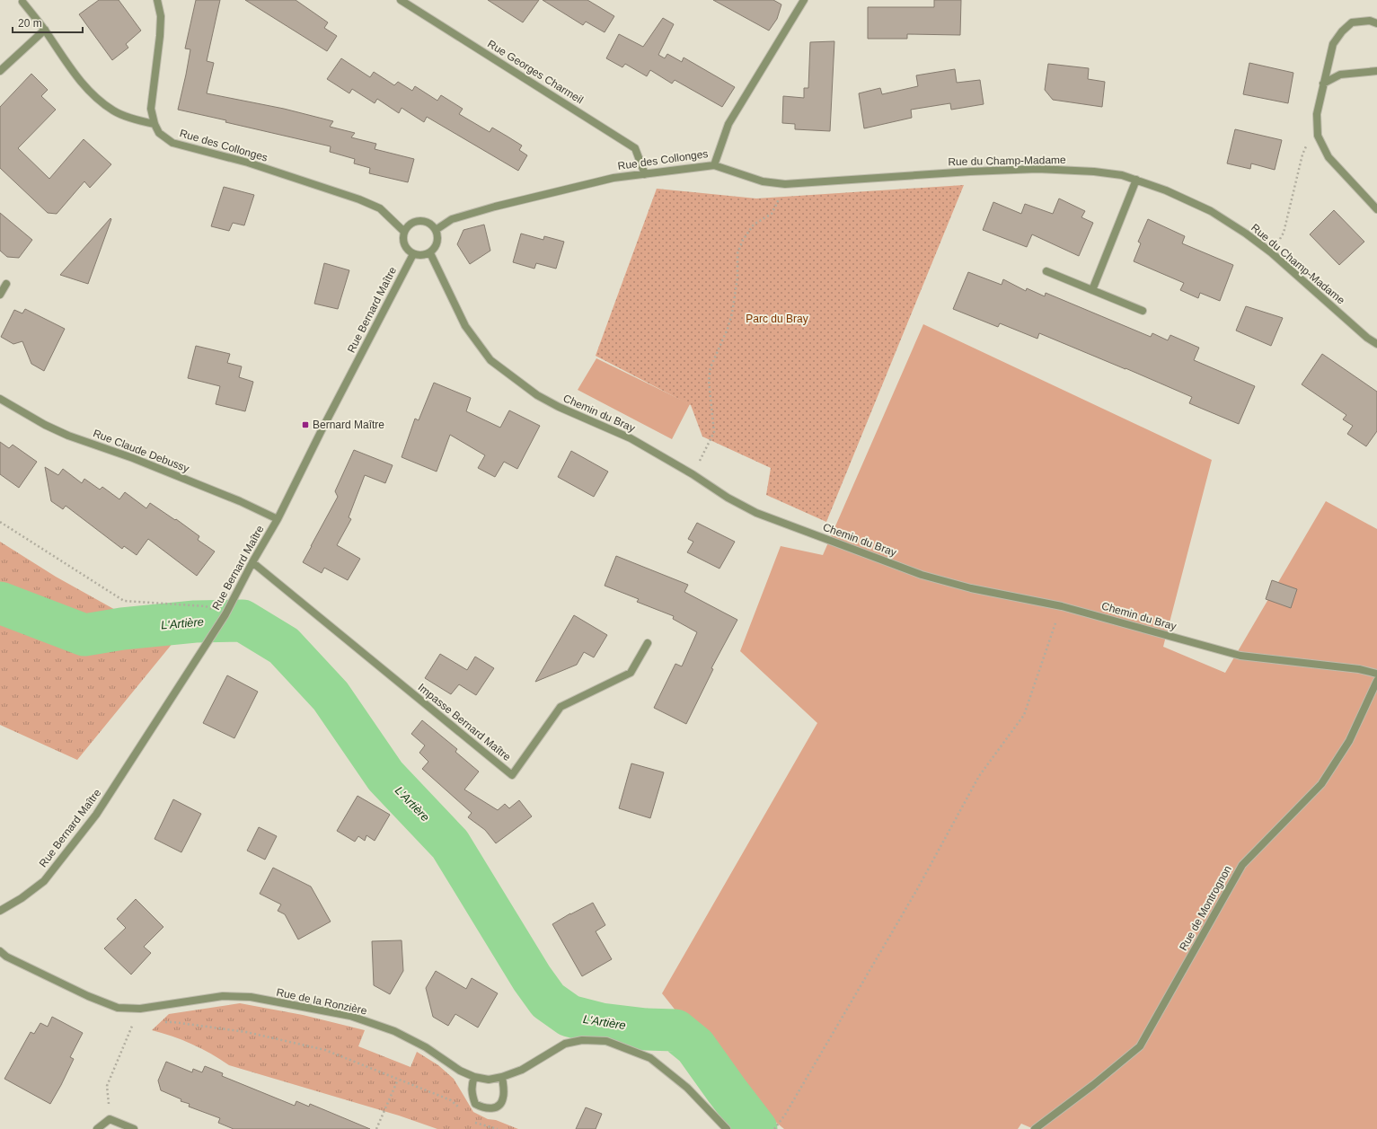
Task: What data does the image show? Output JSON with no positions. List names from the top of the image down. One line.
{"streets":{"street":["Rue Georges Charmeil","Rue des Collonges","Rue du Champ-Madame","Rue Bernard Maître","Chemin du Bray","Rue Claude Debussy","Impasse Bernard Maître","Rue de Montrognon","Rue de la Ronzière"]},"crossings":[["Rue Georges Charmeil","Rue des Collonges"],["Rue des Collonges","Rue du Champ-Madame"],["Rue des Collonges","Rue Bernard Maître"],["Rue des Collonges","Chemin du Bray"],["Rue Bernard Maître","Chemin du Bray"],["Rue Bernard Maître","Rue Claude Debussy"],["Rue Bernard Maître","Impasse Bernard Maître"]],"water":["L'Artière"],"parks":["Parc du Bray"],"places":{"transit":["Bernard Maître"]},"scale_bar":"20 m"}
